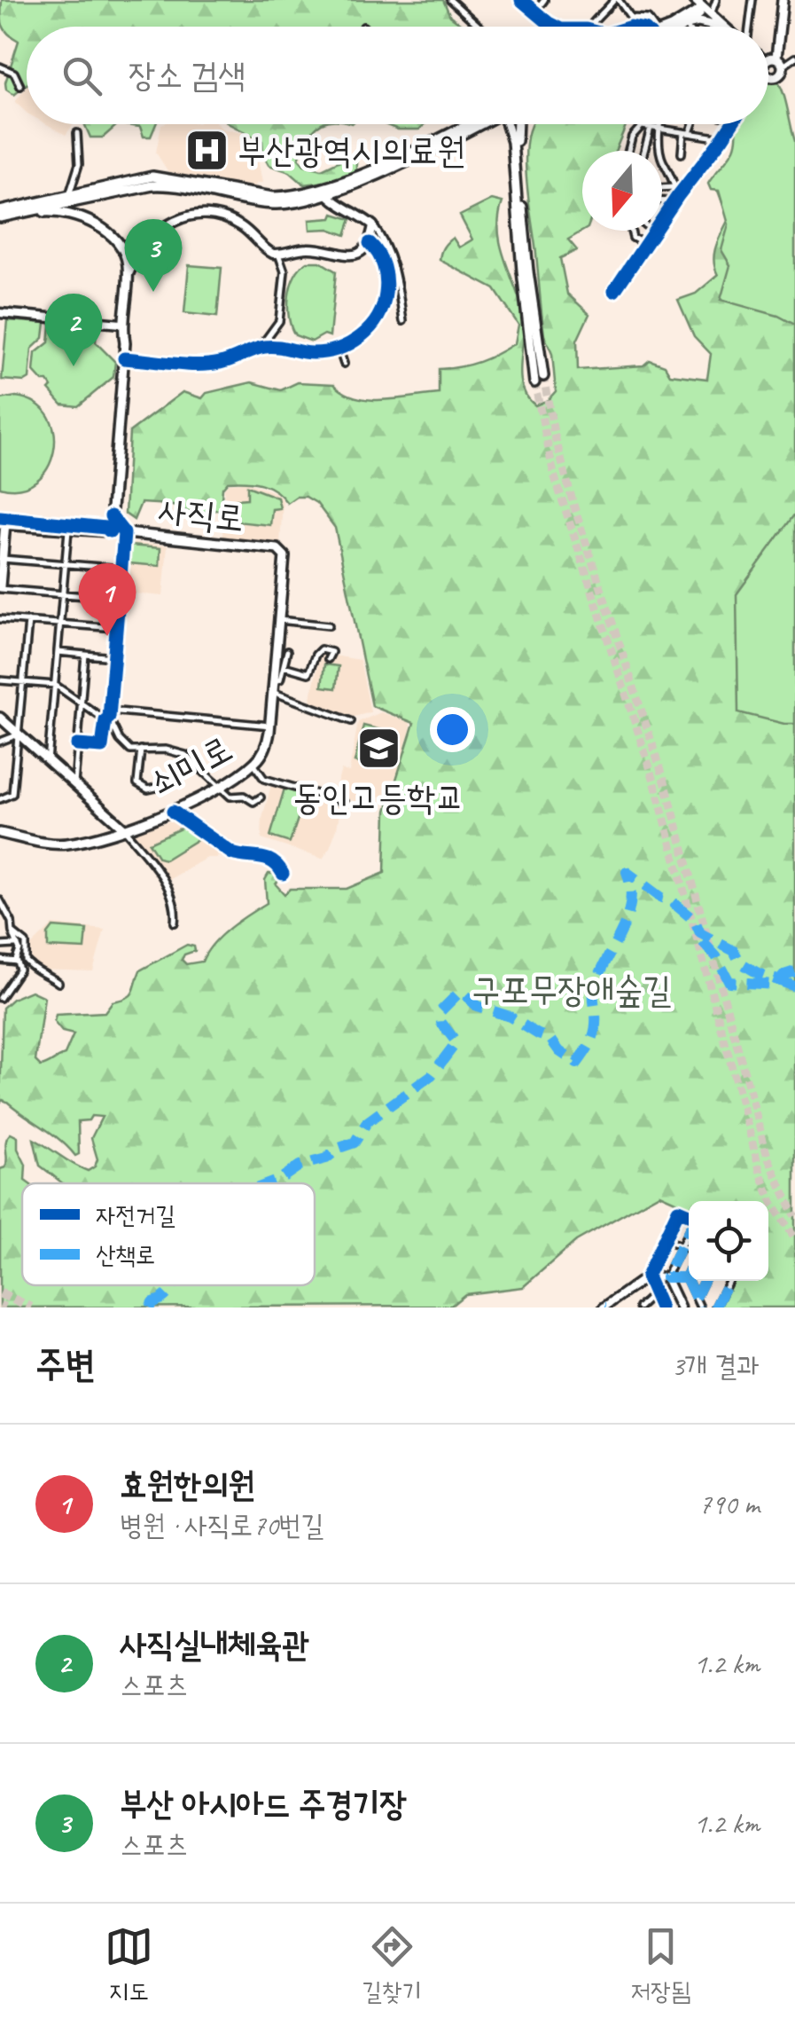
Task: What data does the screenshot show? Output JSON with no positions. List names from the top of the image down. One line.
{"streets":{"main road":["사직로","쇠미로"]},"crossings":[["사직로","쇠미로"]],"parks":["구포무장애숲길"],"places":{"hospital":["부산광역시의료원"],"school or university":["동인고등학교"]},"legend":["자전거길","산책로"],"north":"bottom","page":{"search":"장소 검색","pins":["3","2","1"],"heading":["주변","3개 결과"],"list":[{"mark":"1","name":"효원한의원","note":"병원 · 사직로70번길","value":"790 m"},{"mark":"2","name":"사직실내체육관","note":"스포츠","value":"1.2 km"},{"mark":"3","name":"부산 아시아드 주경기장","note":"스포츠","value":"1.2 km"}],"nav":["지도","길찾기","저장됨"]}}
